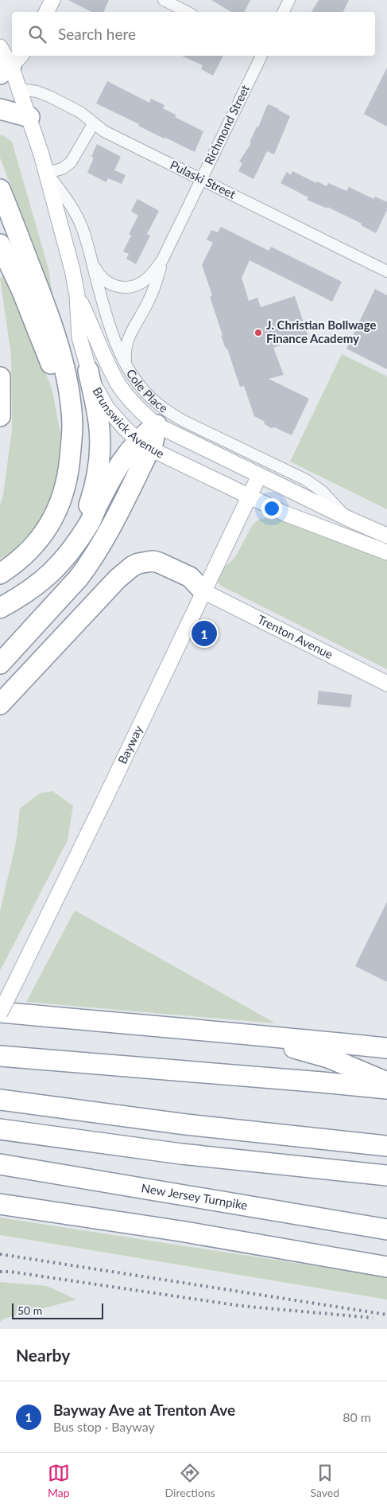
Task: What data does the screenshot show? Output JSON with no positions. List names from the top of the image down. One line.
{"streets":{"highway":["New Jersey Turnpike"],"street":["Richmond Street","Pulaski Street","Cole Place","Brunswick Avenue","Trenton Avenue","Bayway"]},"crossings":[["Richmond Street","Pulaski Street"],["Richmond Street","Cole Place"],["Pulaski Street","Brunswick Avenue"],["Cole Place","Brunswick Avenue"],["Cole Place","Bayway"],["Brunswick Avenue","Bayway"],["Trenton Avenue","Bayway"]],"places":["J. Christian Bollwage Finance Academy"],"scale_bar":"50 m","page":{"search":"Search here","pins":"1","scale":"50 m","heading":"Nearby","list":[{"mark":"1","name":"Bayway Ave at Trenton Ave","note":"Bus stop · Bayway","value":"80 m"}],"nav":["Map","Directions","Saved"]}}
